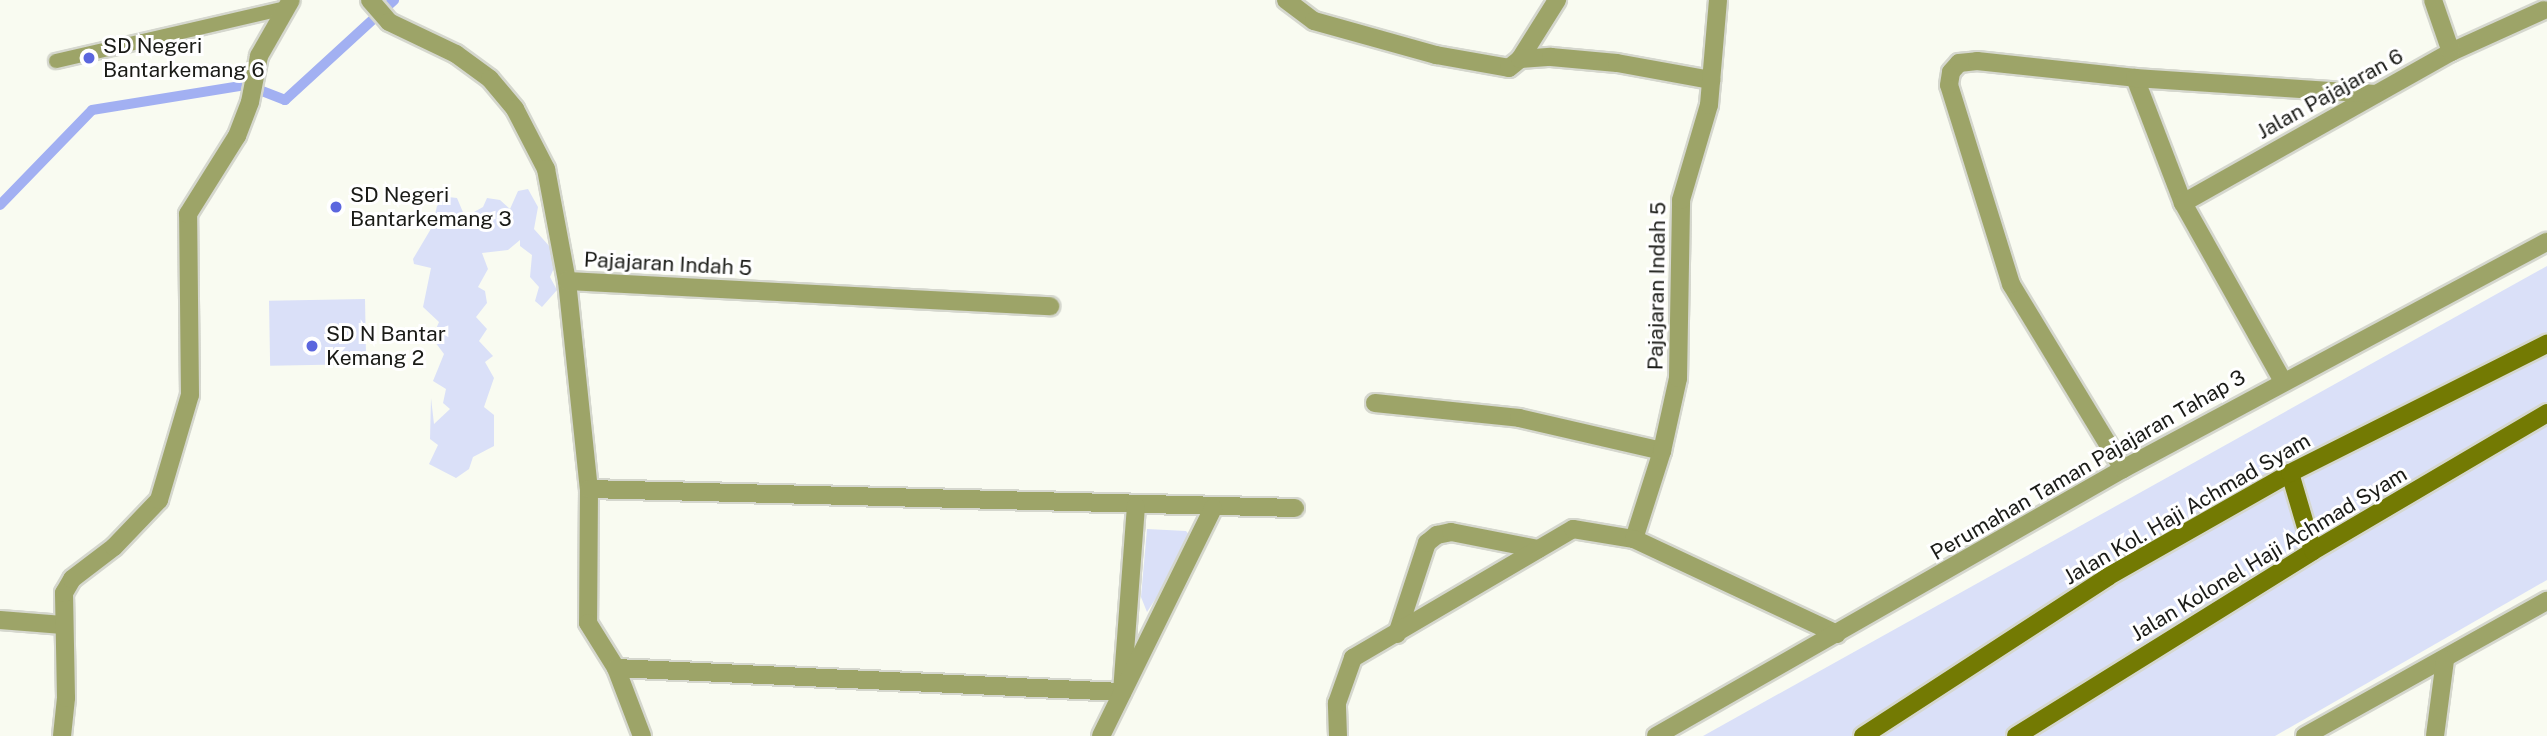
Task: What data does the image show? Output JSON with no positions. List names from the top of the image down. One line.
{"streets":{"main road":["Jalan Kol. Haji Achmad Syam","Jalan Kolonel Haji Achmad Syam"],"street":["Jalan Pajajaran 6","Pajajaran Indah 5","Perumahan Taman Pajajaran Tahap 3"]},"places":["SD Negeri Bantarkemang 6","SD Negeri Bantarkemang 3","SD N Bantar Kemang 2"]}
